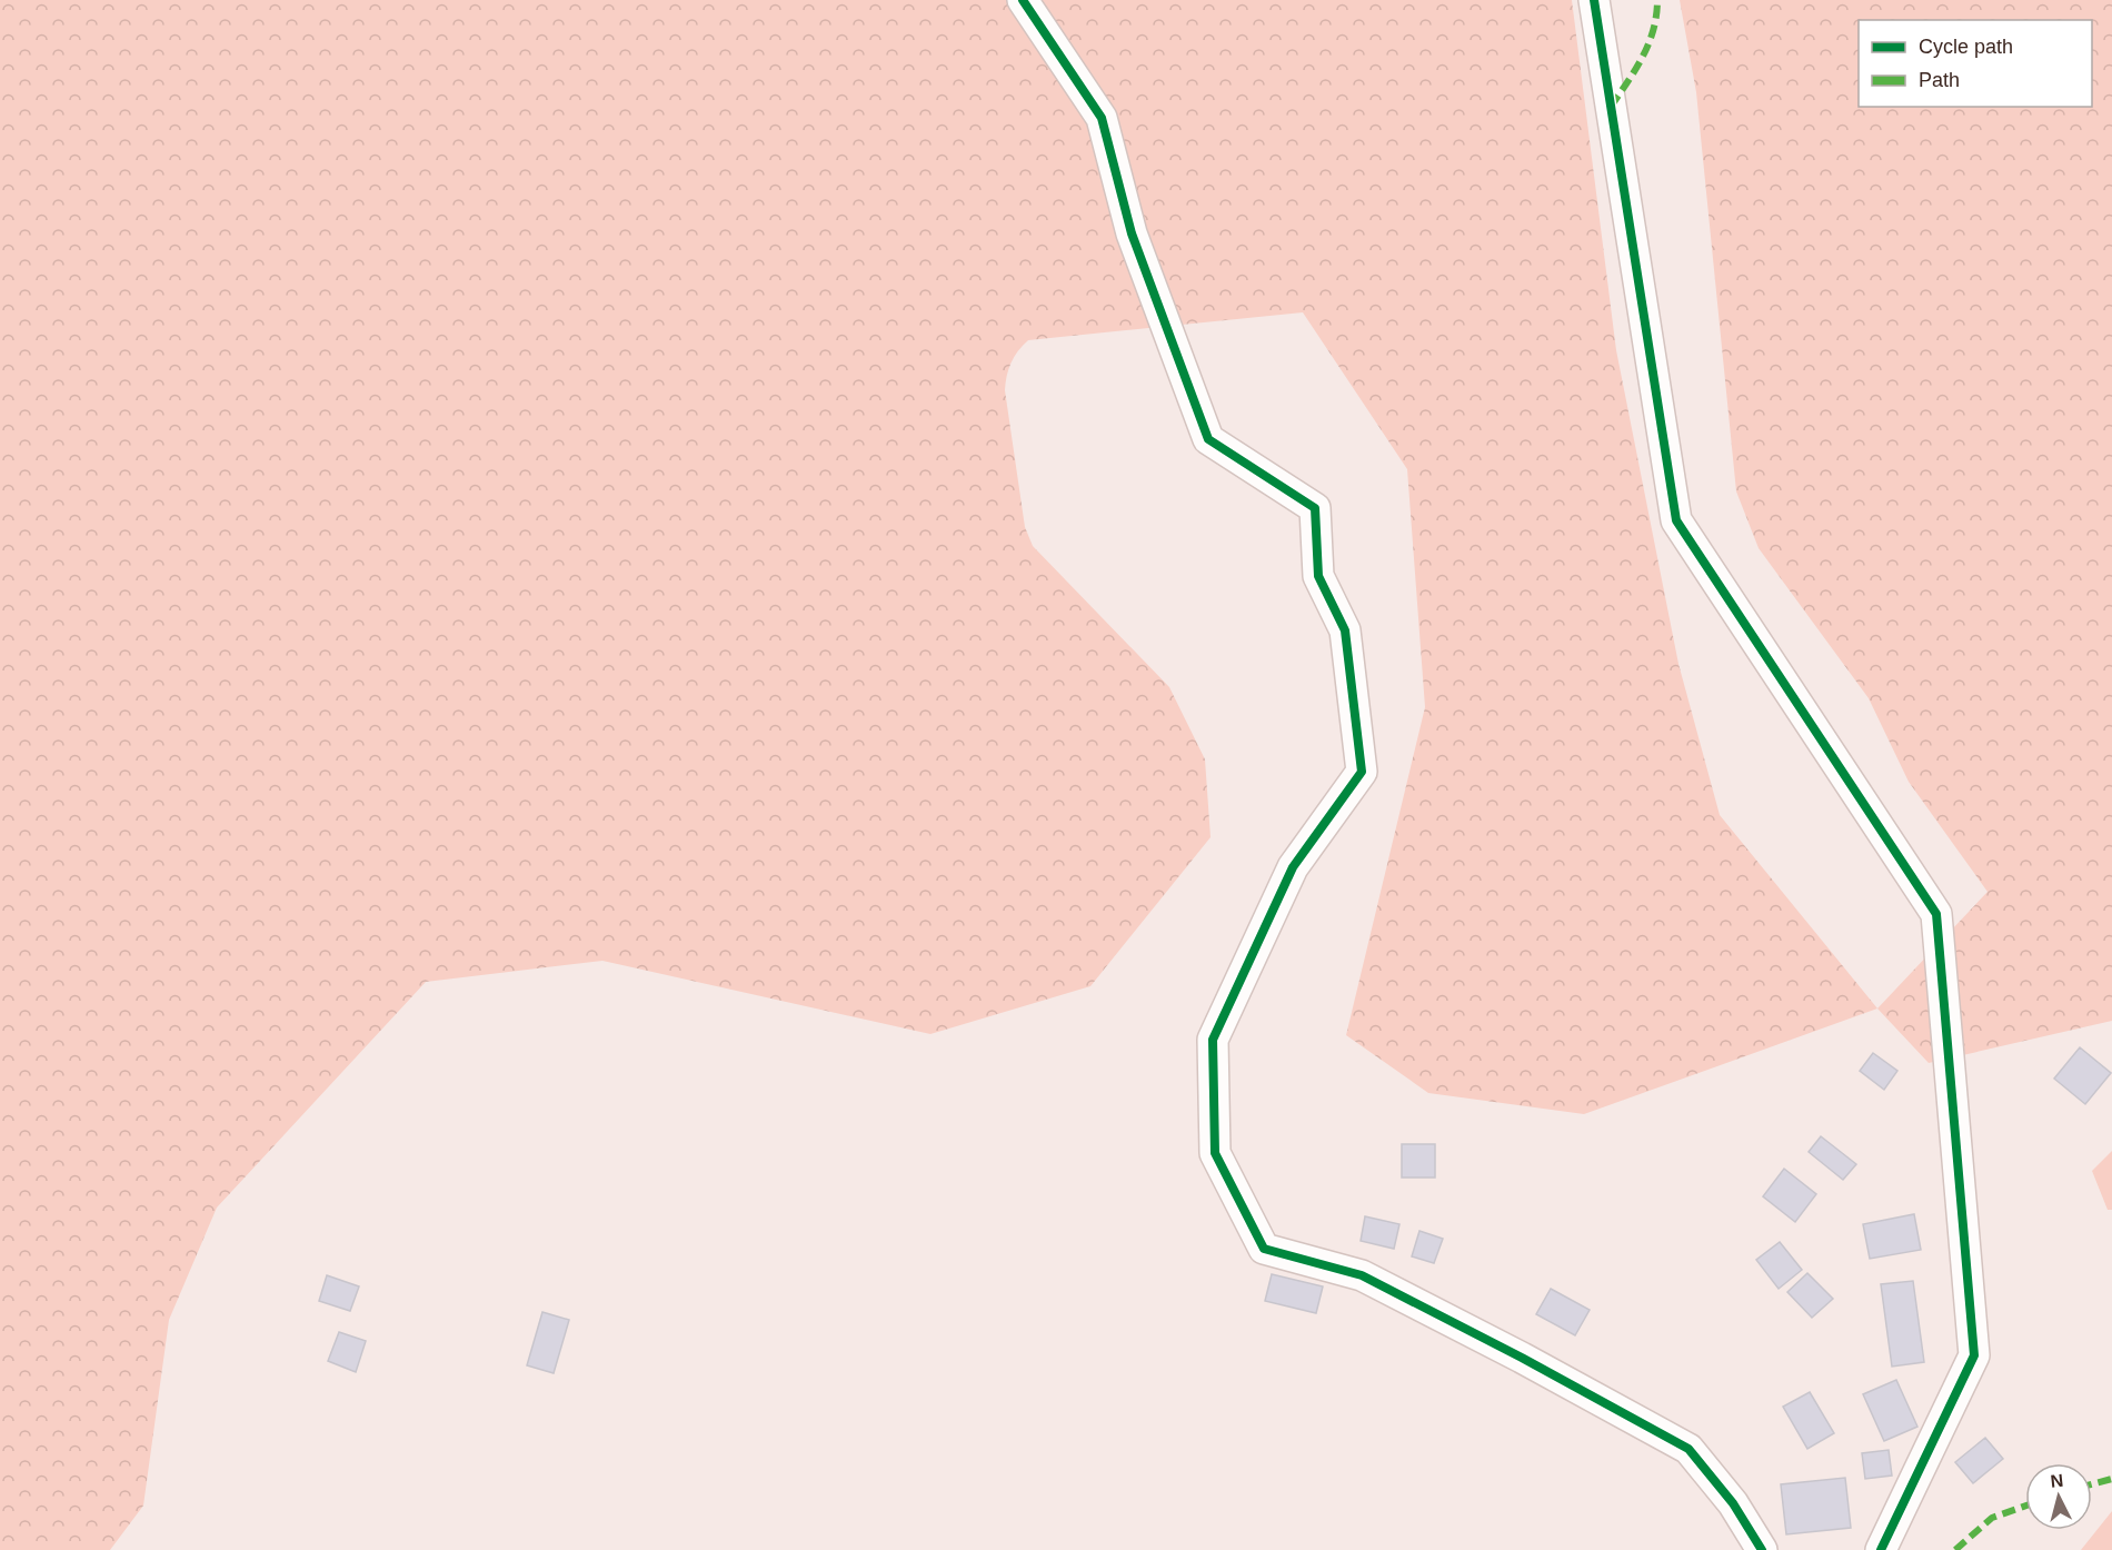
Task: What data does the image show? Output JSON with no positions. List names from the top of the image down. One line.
{"legend":["Cycle path","Path"],"north":"top"}
